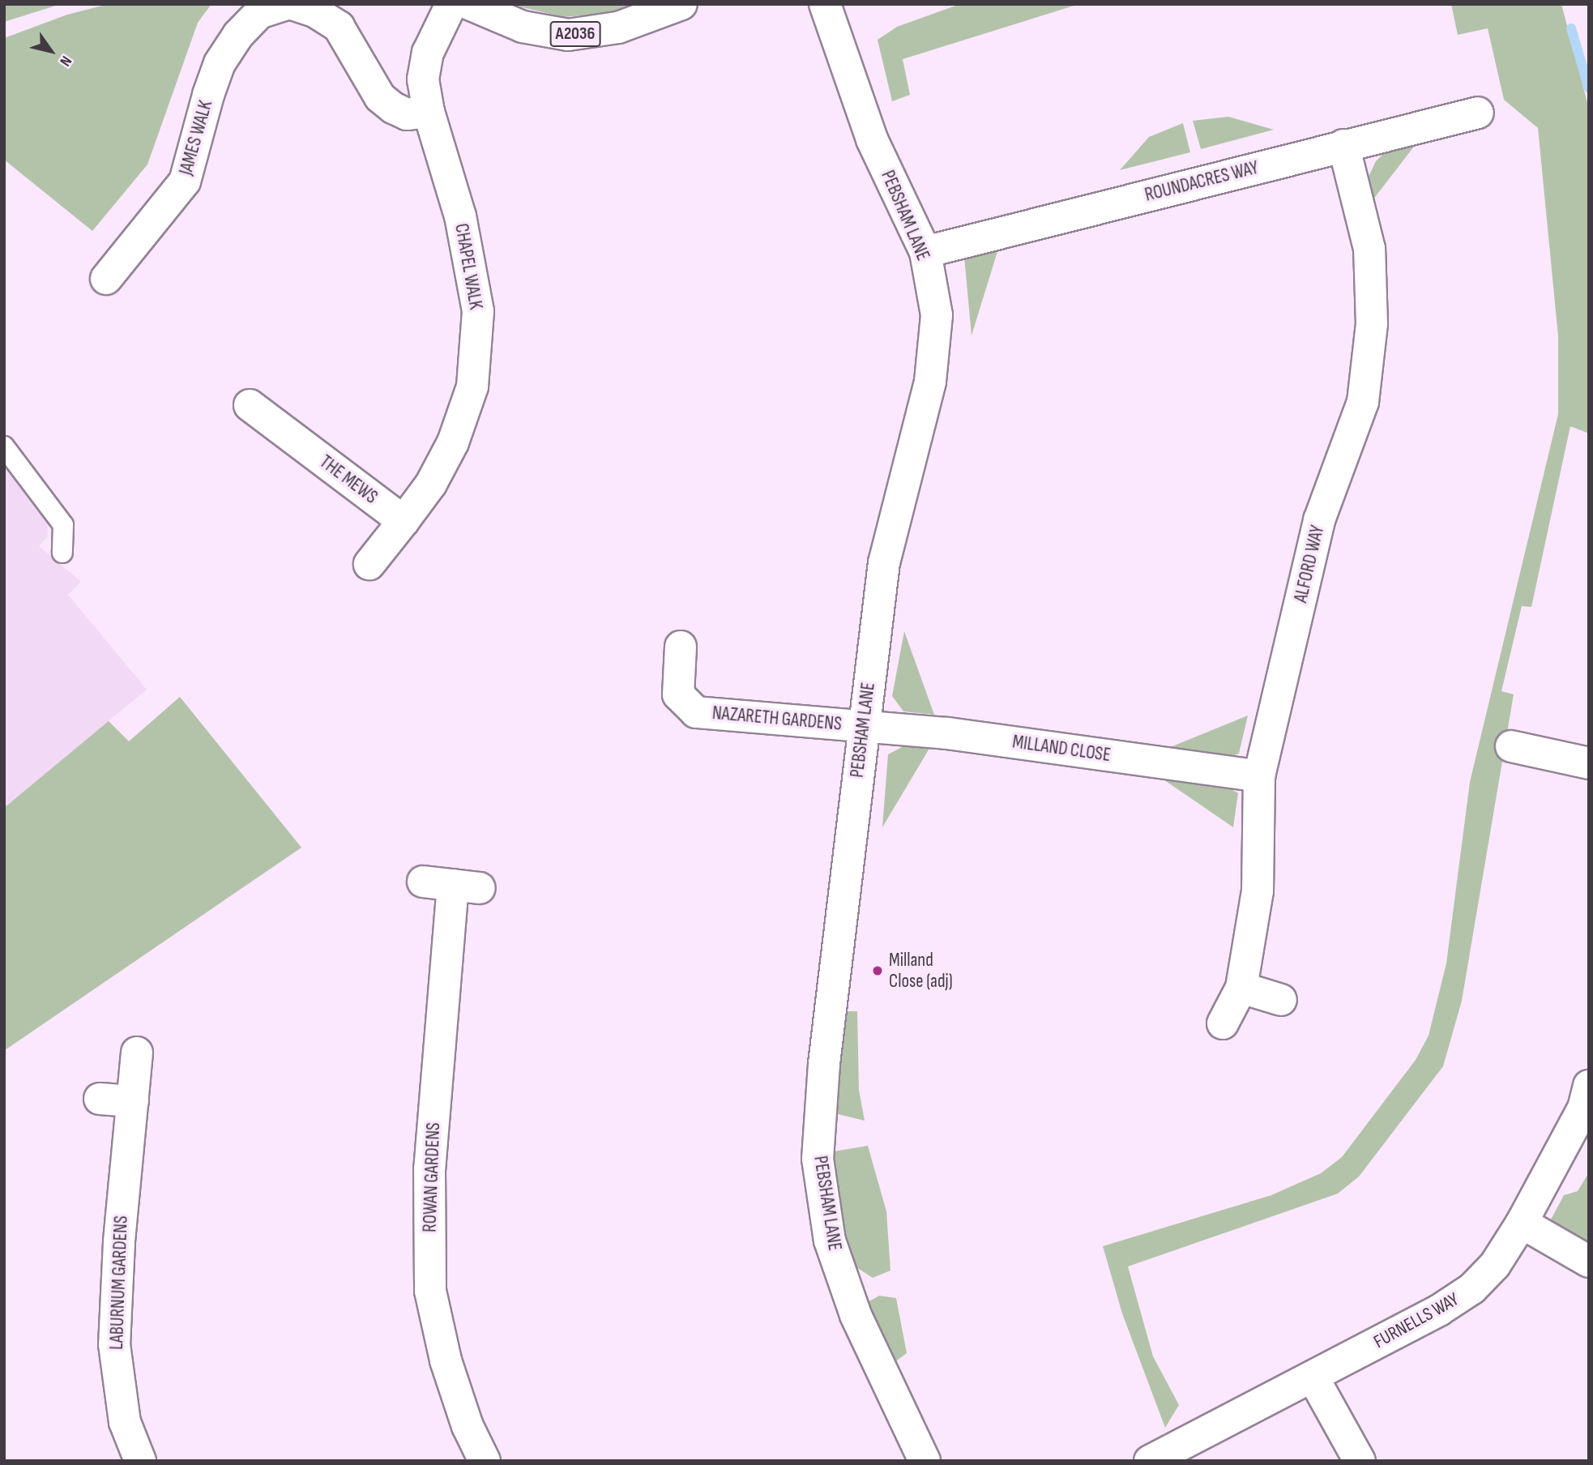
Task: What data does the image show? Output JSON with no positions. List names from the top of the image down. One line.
{"streets":{"street":["A2036","JAMES WALK","ROUNDACRES WAY","PEBSHAM LANE","CHAPEL WALK","THE MEWS","ALFORD WAY","NAZARETH GARDENS","MILLAND CLOSE","ROWAN GARDENS","LABURNUM GARDENS","FURNELLS WAY"]},"crossings":[["ROUNDACRES WAY","PEBSHAM LANE"],["ROUNDACRES WAY","ALFORD WAY"],["PEBSHAM LANE","NAZARETH GARDENS"],["PEBSHAM LANE","MILLAND CLOSE"],["CHAPEL WALK","THE MEWS"],["ALFORD WAY","MILLAND CLOSE"],["NAZARETH GARDENS","MILLAND CLOSE"]],"places":["Milland Close (adj)"],"north":"bottom right"}
